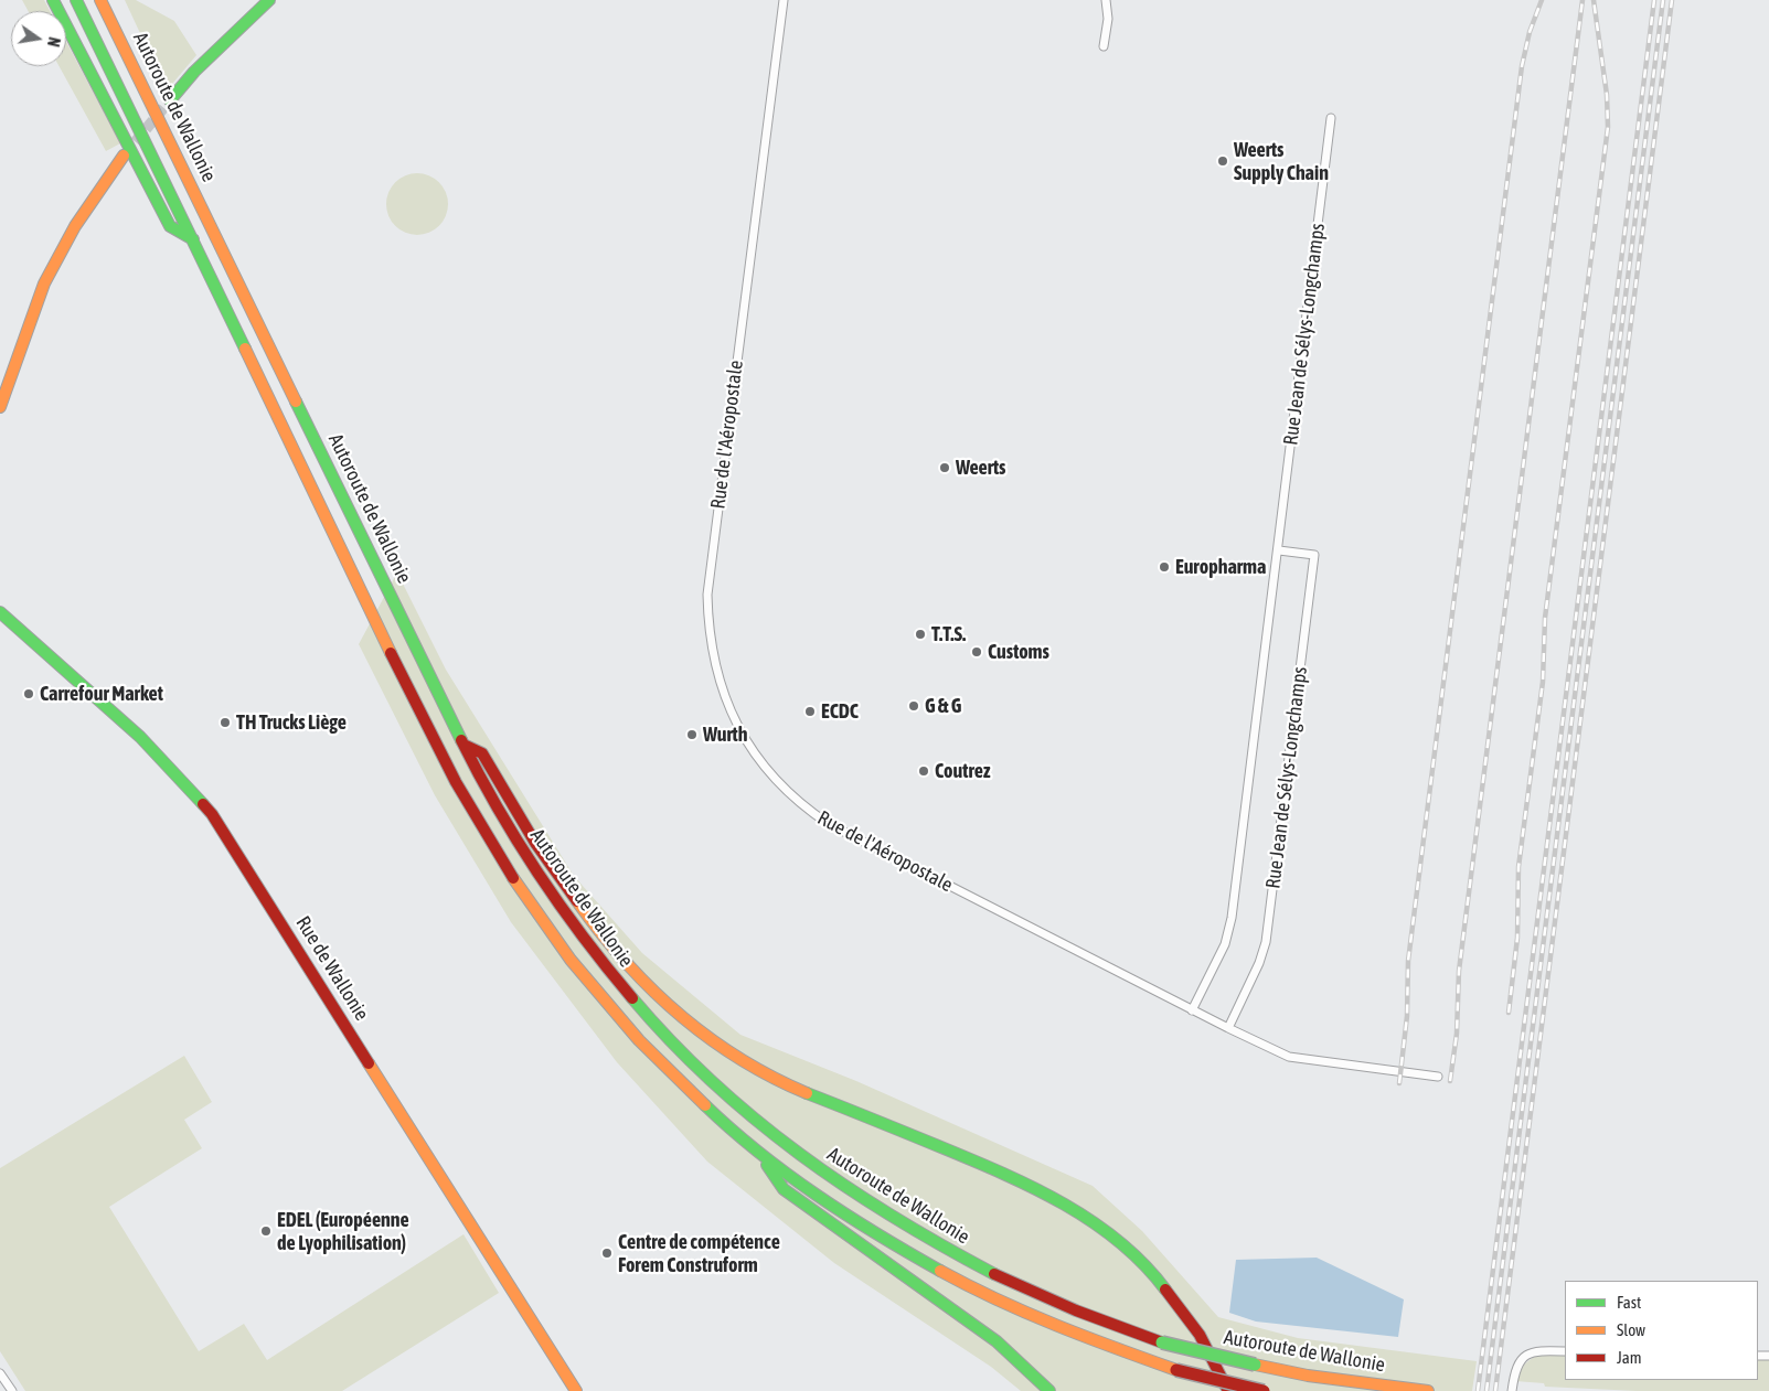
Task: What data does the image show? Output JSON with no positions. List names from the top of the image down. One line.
{"streets":{"main road":["Autoroute de Wallonie","Rue de Wallonie"],"street":["Rue Jean de Sélys-Longchamps","Rue de l'Aéropostale"]},"crossings":[["Rue Jean de Sélys-Longchamps","Rue de l'Aéropostale"]],"places":["Weerts Supply Chain","Weerts","Europharma","T.T.S.","Customs","Carrefour Market","G & G","ECDC","TH Trucks Liège","Wurth","Coutrez","EDEL (Européenne de Lyophilisation)","Centre de compétence Forem Construform"],"legend":["Fast","Slow","Jam"],"north":"right"}
